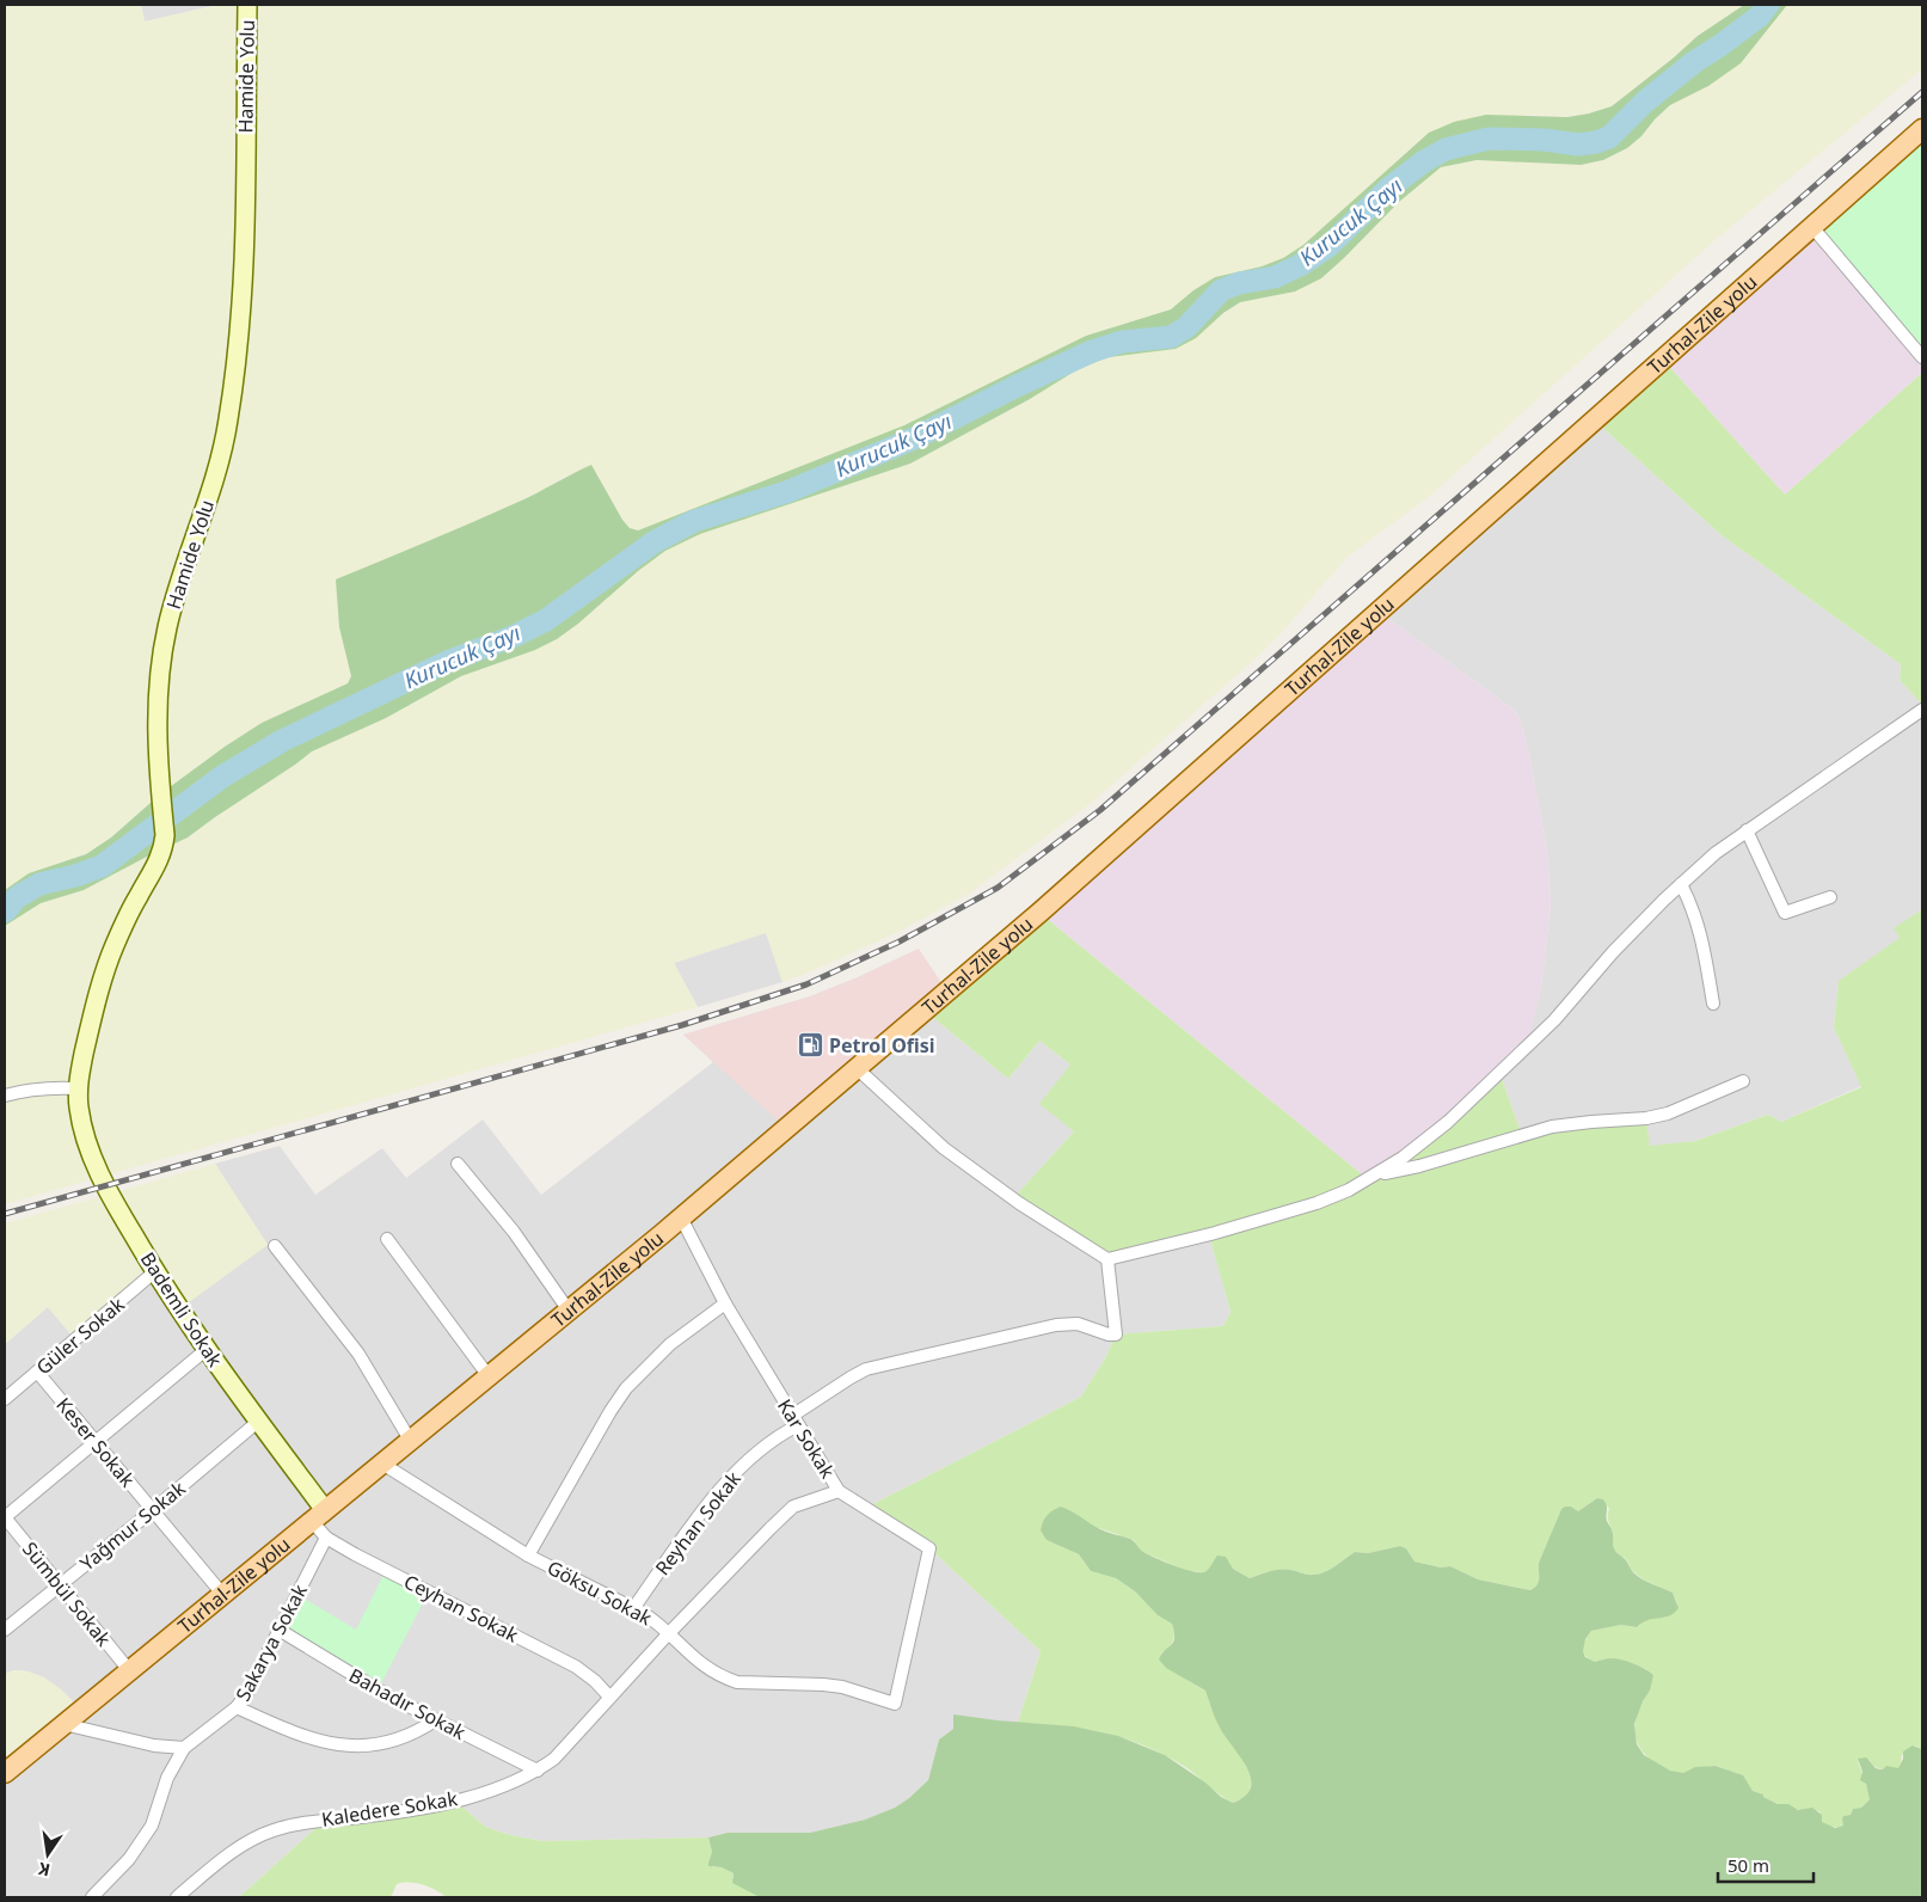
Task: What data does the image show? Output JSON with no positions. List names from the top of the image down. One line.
{"streets":{"main road":["Turhal-Zile yolu"],"street":["Hamide Yolu","Bademli Sokak","Güler Sokak","Kar Sokak","Keser Sokak","Reyhan Sokak","Yağmur Sokak","Göksu Sokak","Sümbül Sokak","Ceyhan Sokak","Sakarya Sokak","Bahadır Sokak","Kaledere Sokak"]},"crossings":[["Hamide Yolu","Bademli Sokak"],["Turhal-Zile yolu","Bademli Sokak"],["Turhal-Zile yolu","Kar Sokak"],["Turhal-Zile yolu","Keser Sokak"],["Turhal-Zile yolu","Göksu Sokak"],["Turhal-Zile yolu","Sümbül Sokak"],["Turhal-Zile yolu","Ceyhan Sokak"],["Bademli Sokak","Güler Sokak"],["Bademli Sokak","Yağmur Sokak"],["Bademli Sokak","Ceyhan Sokak"],["Güler Sokak","Keser Sokak"],["Kar Sokak","Reyhan Sokak"],["Kar Sokak","Göksu Sokak"],["Kar Sokak","Kaledere Sokak"],["Keser Sokak","Yağmur Sokak"],["Reyhan Sokak","Göksu Sokak"],["Yağmur Sokak","Sümbül Sokak"],["Göksu Sokak","Kaledere Sokak"],["Ceyhan Sokak","Sakarya Sokak"],["Ceyhan Sokak","Kaledere Sokak"],["Sakarya Sokak","Bahadır Sokak"],["Bahadır Sokak","Kaledere Sokak"]],"water":["Kurucuk Çayı"],"places":{"fuel station":["Petrol Ofisi"]},"scale_bar":"50 m","north":"bottom"}
